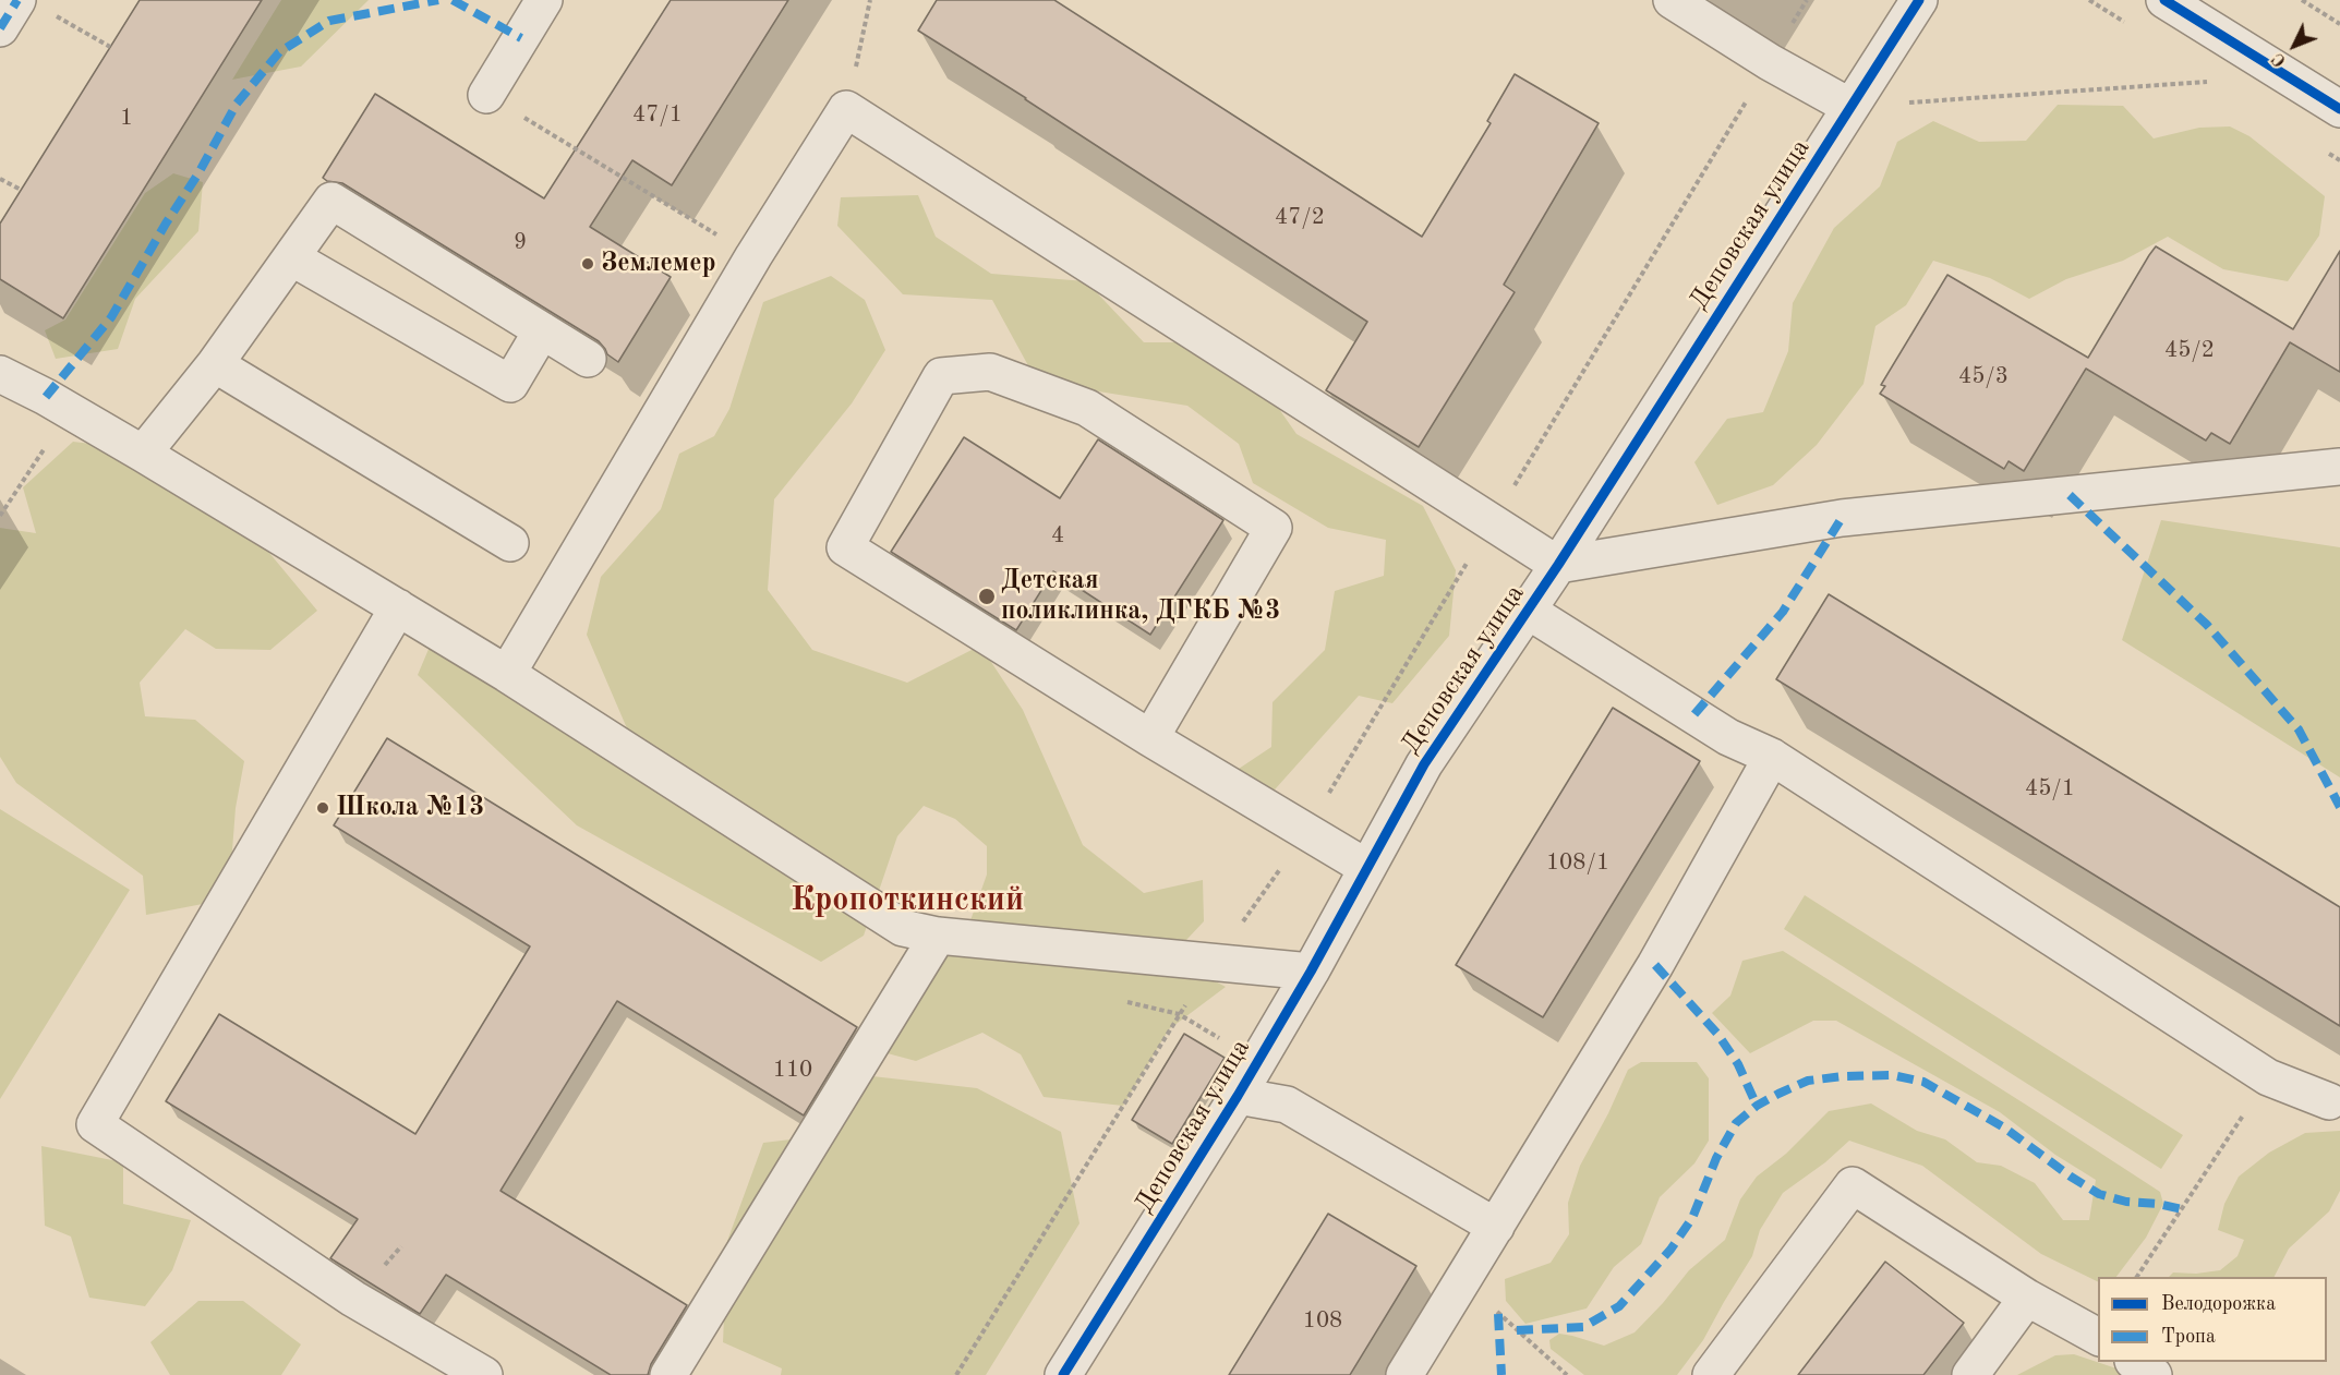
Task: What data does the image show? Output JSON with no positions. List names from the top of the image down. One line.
{"streets":{"street":["Деповская улица"]},"districts":["Кропоткинский"],"places":["Землемер","Детская поликлинка, ДГКБ №3","Школа №13"],"house_numbers":["47/1","1","47/2","9","45/2","45/3","4","45/1","108/1","110","108"],"legend":["Велодорожка","Тропа"],"north":"bottom left"}
